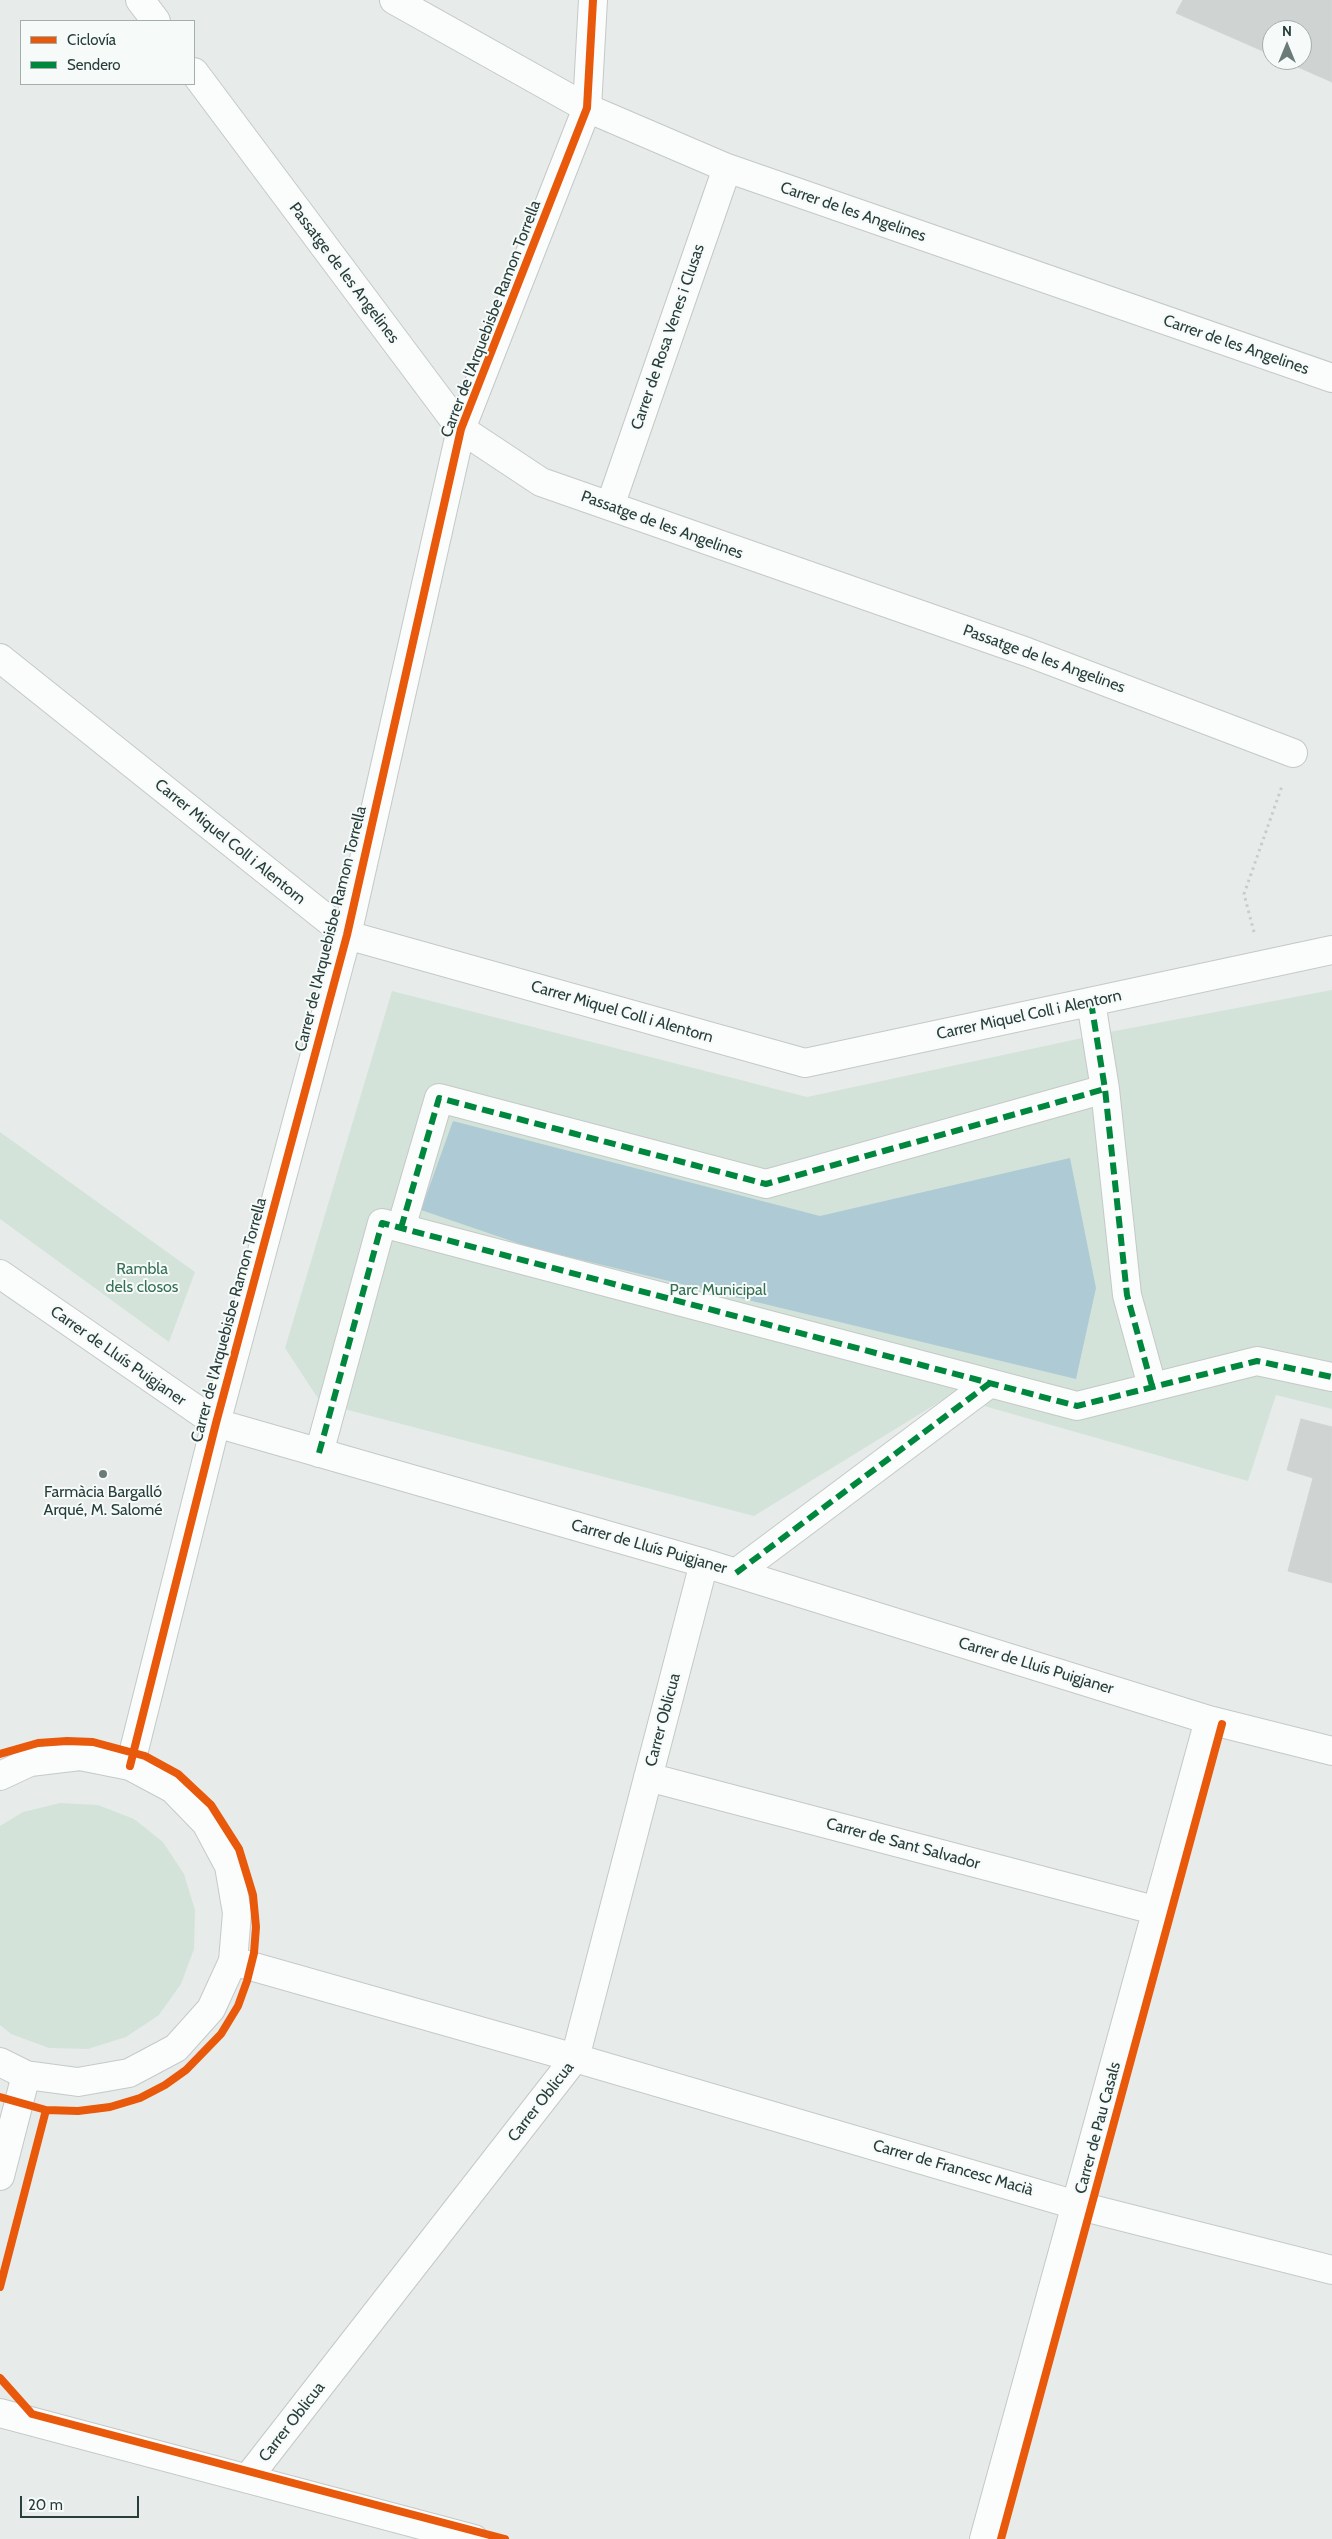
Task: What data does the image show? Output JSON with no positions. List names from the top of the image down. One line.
{"streets":{"street":["Carrer de les Angelines","Passatge de les Angelines","Carrer de l'Arquebisbe Ramon Torrella","Carrer de Rosa Venes i Clusas","Carrer Miquel Coll i Alentorn","Carrer de Lluís Puigjaner","Carrer Oblicua","Carrer de Sant Salvador","Carrer de Pau Casals","Carrer de Francesc Macià"]},"crossings":[["Carrer de les Angelines","Carrer de l'Arquebisbe Ramon Torrella"],["Carrer de les Angelines","Carrer de Rosa Venes i Clusas"],["Passatge de les Angelines","Carrer de l'Arquebisbe Ramon Torrella"],["Passatge de les Angelines","Carrer de Rosa Venes i Clusas"],["Carrer de l'Arquebisbe Ramon Torrella","Carrer Miquel Coll i Alentorn"],["Carrer de l'Arquebisbe Ramon Torrella","Carrer de Lluís Puigjaner"],["Carrer de Lluís Puigjaner","Carrer Oblicua"],["Carrer de Lluís Puigjaner","Carrer de Pau Casals"],["Carrer Oblicua","Carrer de Sant Salvador"],["Carrer Oblicua","Carrer de Francesc Macià"],["Carrer de Sant Salvador","Carrer de Pau Casals"],["Carrer de Pau Casals","Carrer de Francesc Macià"]],"parks":["Rambla dels closos","Parc Municipal"],"places":["Farmàcia Bargalló Arqué, M. Salomé"],"legend":["Ciclovía","Sendero"],"scale_bar":"20 m","north":"top"}
